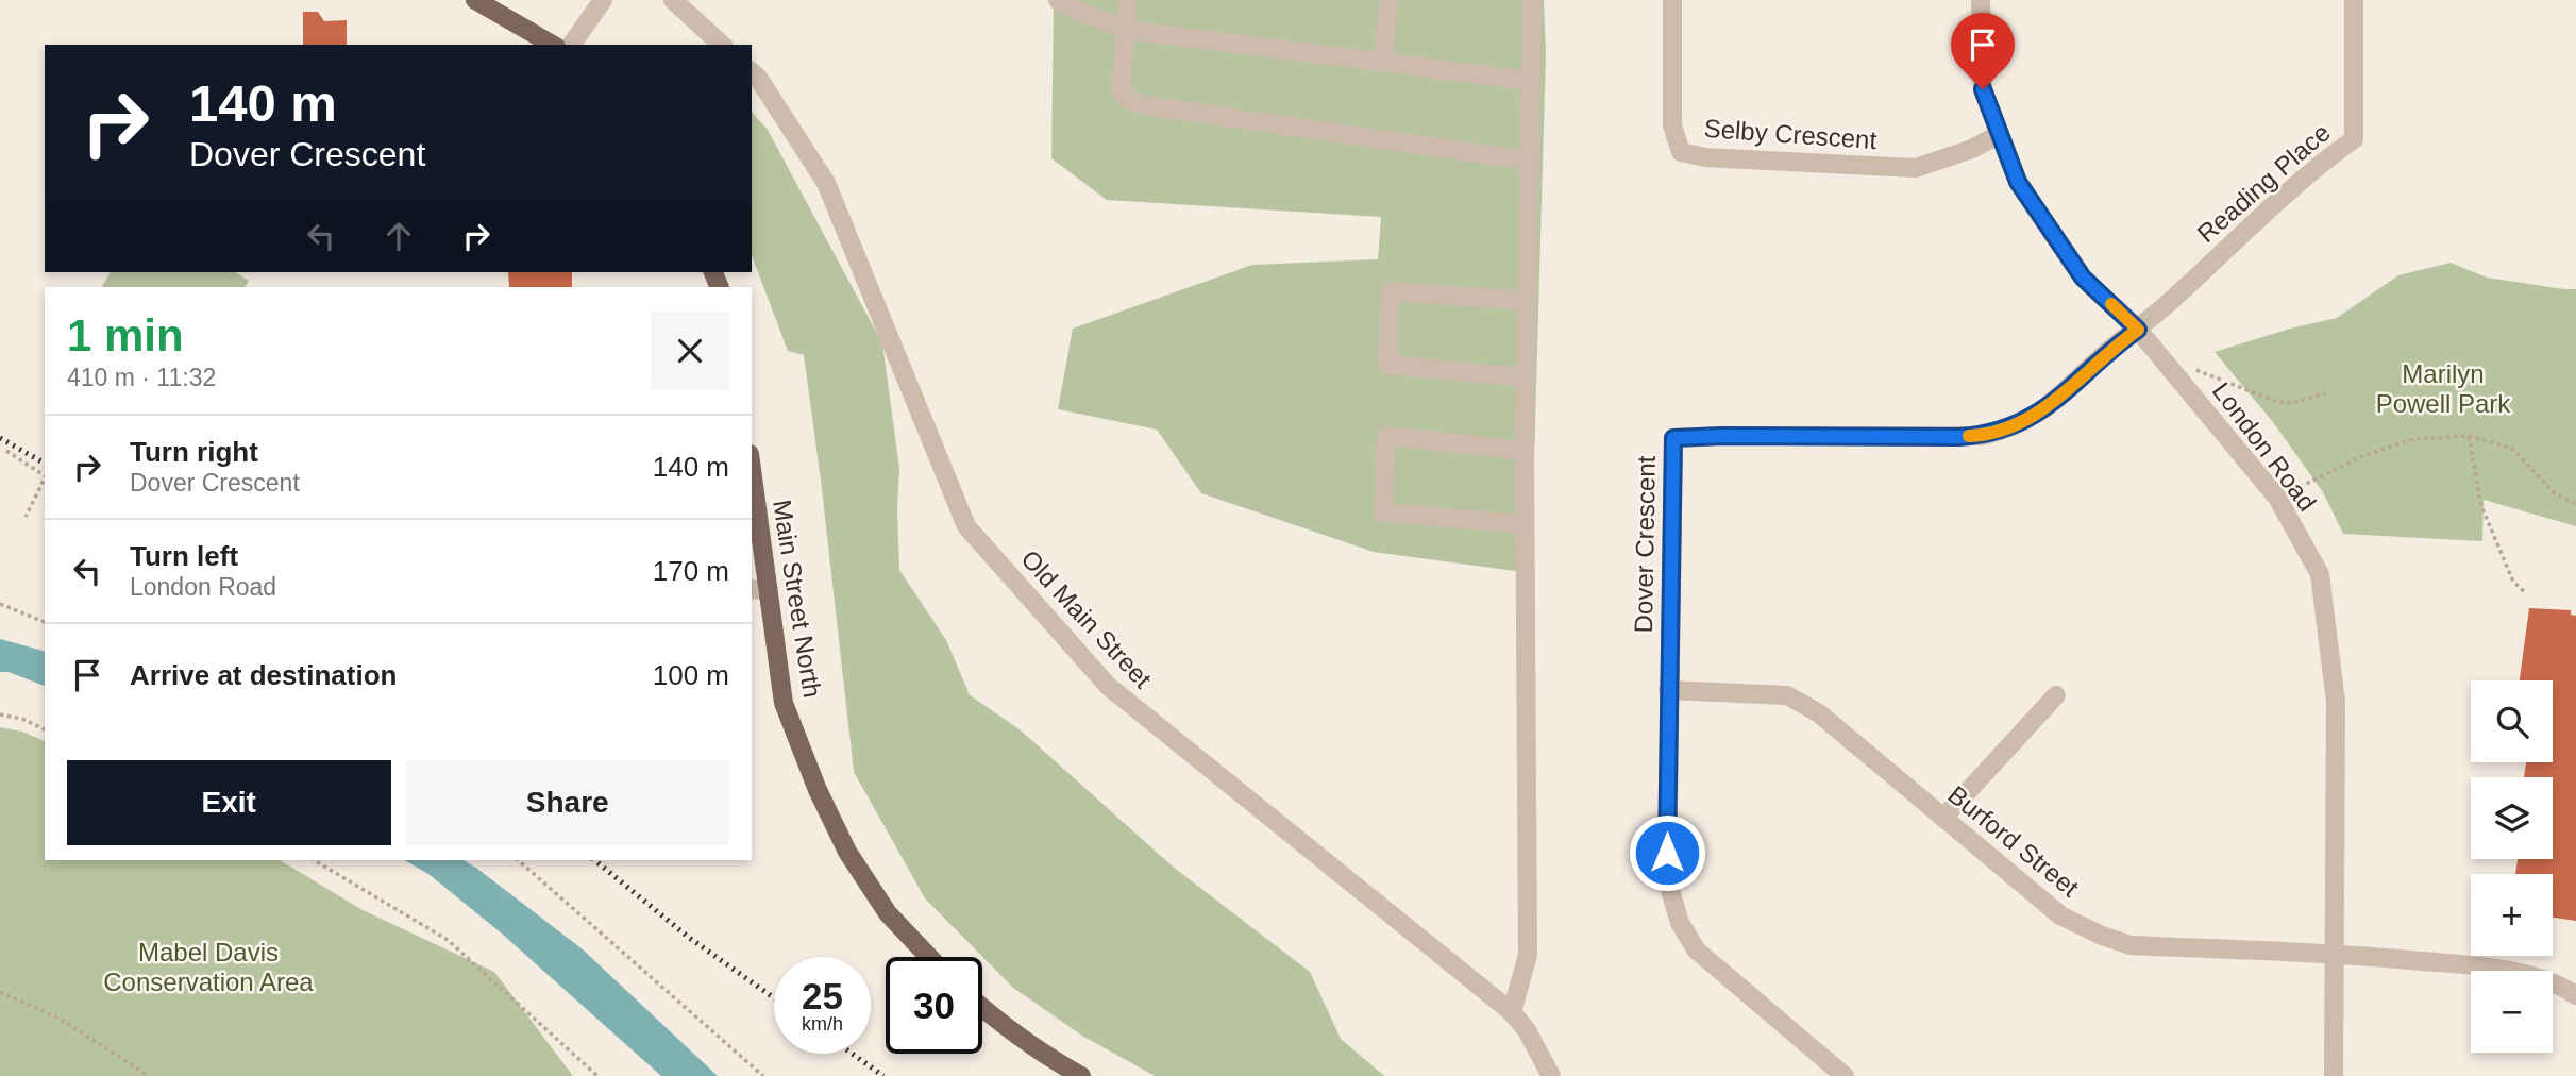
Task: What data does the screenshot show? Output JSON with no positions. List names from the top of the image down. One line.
{"streets":{"main road":["Main Street North"],"street":["Selby Crescent","Reading Place","London Road","Dover Crescent","Old Main Street","Burford Street"]},"crossings":[["Selby Crescent","London Road"],["Reading Place","London Road"],["Reading Place","Dover Crescent"],["London Road","Dover Crescent"],["London Road","Burford Street"],["Dover Crescent","Burford Street"]],"parks":["Marilyn Powell Park","Mabel Davis Conservation Area"],"page":{"turn":["140 m","Dover Crescent"],"heading":["1 min","410 m · 11:32"],"list":[{"name":"Turn right","note":"Dover Crescent","value":"140 m"},{"name":"Turn left","note":"London Road","value":"170 m"},{"name":"Arrive at destination","value":"100 m"}],"map_buttons":["+","−"],"buttons":["Exit","Share"],"speed":"25 km/h","limit":"30"}}
